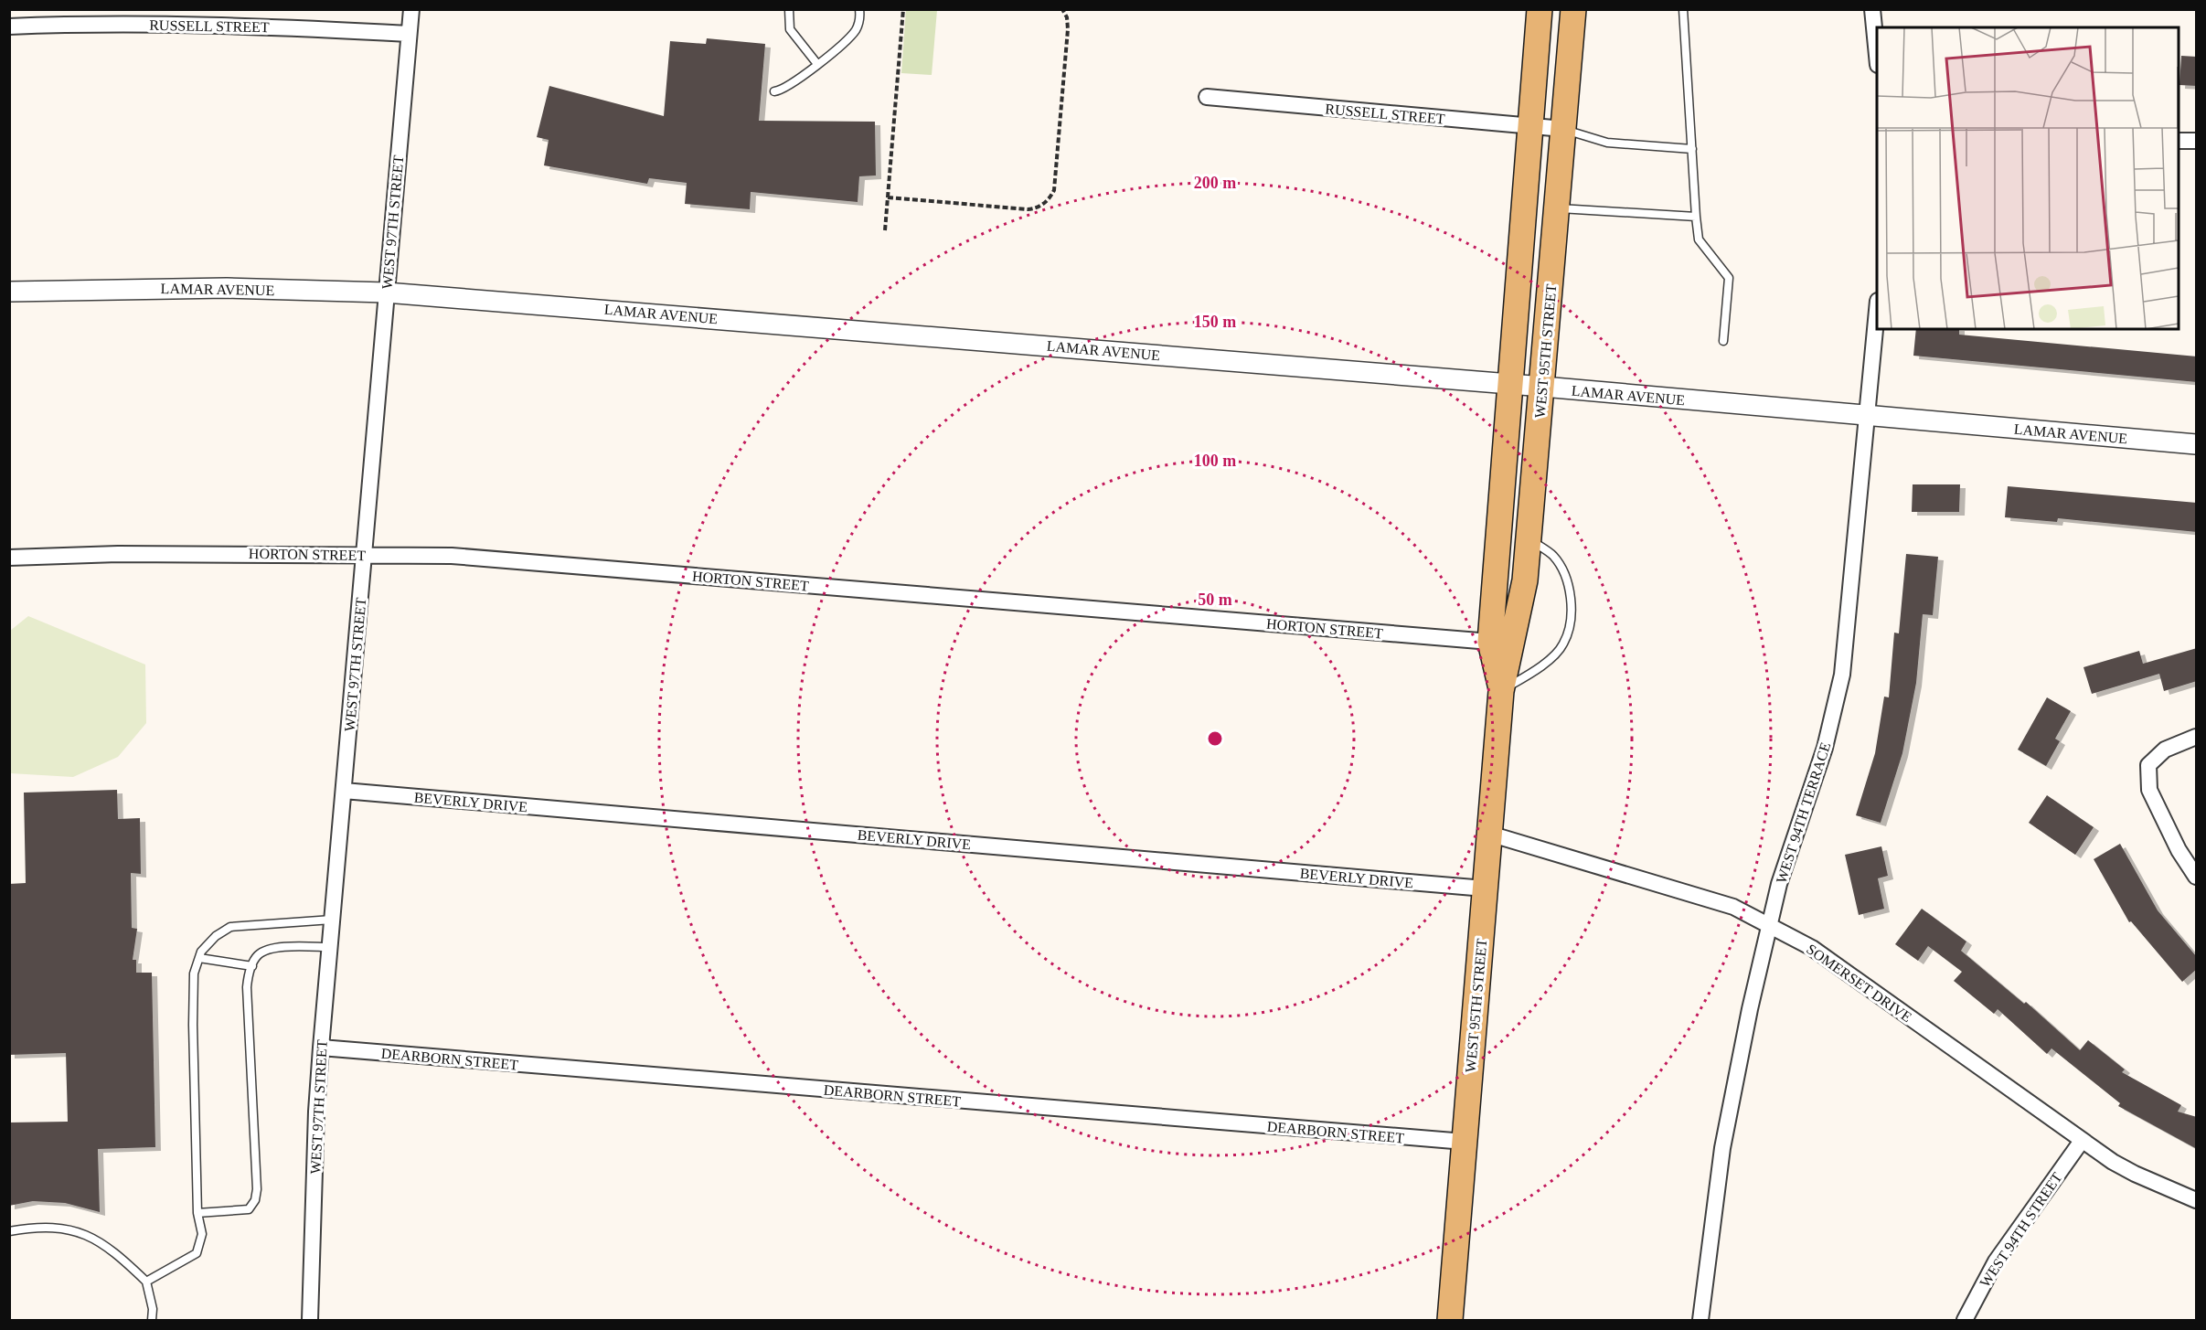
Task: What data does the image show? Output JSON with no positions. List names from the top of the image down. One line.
{"streets":{"main road":["WEST 95TH STREET"],"street":["RUSSELL STREET","WEST 97TH STREET","LAMAR AVENUE","HORTON STREET","BEVERLY DRIVE","WEST 94TH TERRACE","SOMERSET DRIVE","DEARBORN STREET","WEST 94TH STREET"]},"crossings":[["RUSSELL STREET","WEST 97TH STREET"],["RUSSELL STREET","WEST 95TH STREET"],["WEST 97TH STREET","LAMAR AVENUE"],["WEST 97TH STREET","HORTON STREET"],["WEST 97TH STREET","BEVERLY DRIVE"],["WEST 97TH STREET","DEARBORN STREET"],["LAMAR AVENUE","WEST 95TH STREET"],["LAMAR AVENUE","WEST 94TH TERRACE"],["WEST 95TH STREET","HORTON STREET"],["WEST 95TH STREET","BEVERLY DRIVE"],["WEST 95TH STREET","SOMERSET DRIVE"],["WEST 95TH STREET","DEARBORN STREET"],["WEST 94TH TERRACE","SOMERSET DRIVE"],["SOMERSET DRIVE","WEST 94TH STREET"]],"rings":["200 m","150 m","100 m","50 m"]}
